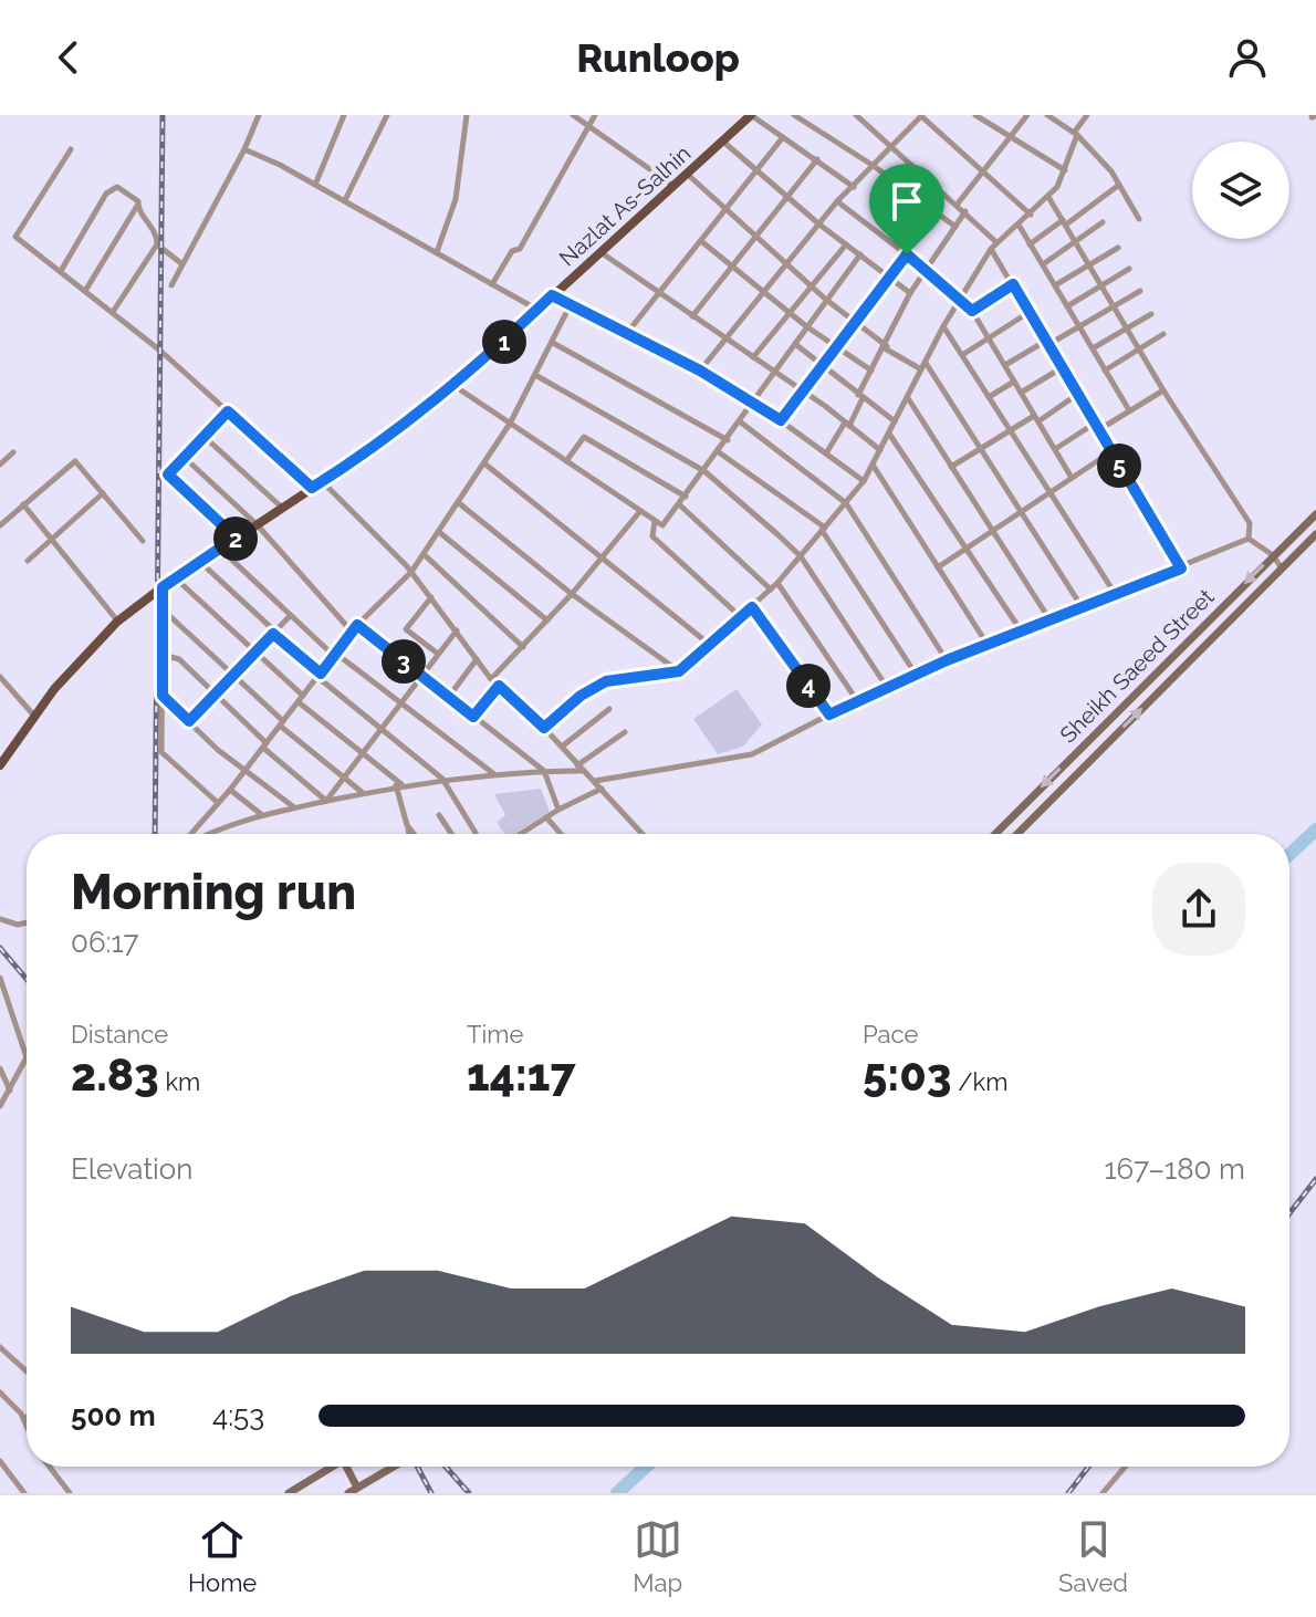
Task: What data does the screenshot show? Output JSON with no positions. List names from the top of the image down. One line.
{"streets":{"main road":["Nazlat As-Salhin","Sheikh Saeed Street"]},"page":{"header":"Runloop","pins":["1","5","2","3","4"],"heading":["Morning run","06:17"],"stats":[["Distance","2.83 km"],["Time","14:17"],["Pace","5:03 /km"]],"chart":["Elevation","167–180 m"],"list":[{"name":"500 m","note":"4:53"}],"tabs":["Home","Map","Saved"]}}
